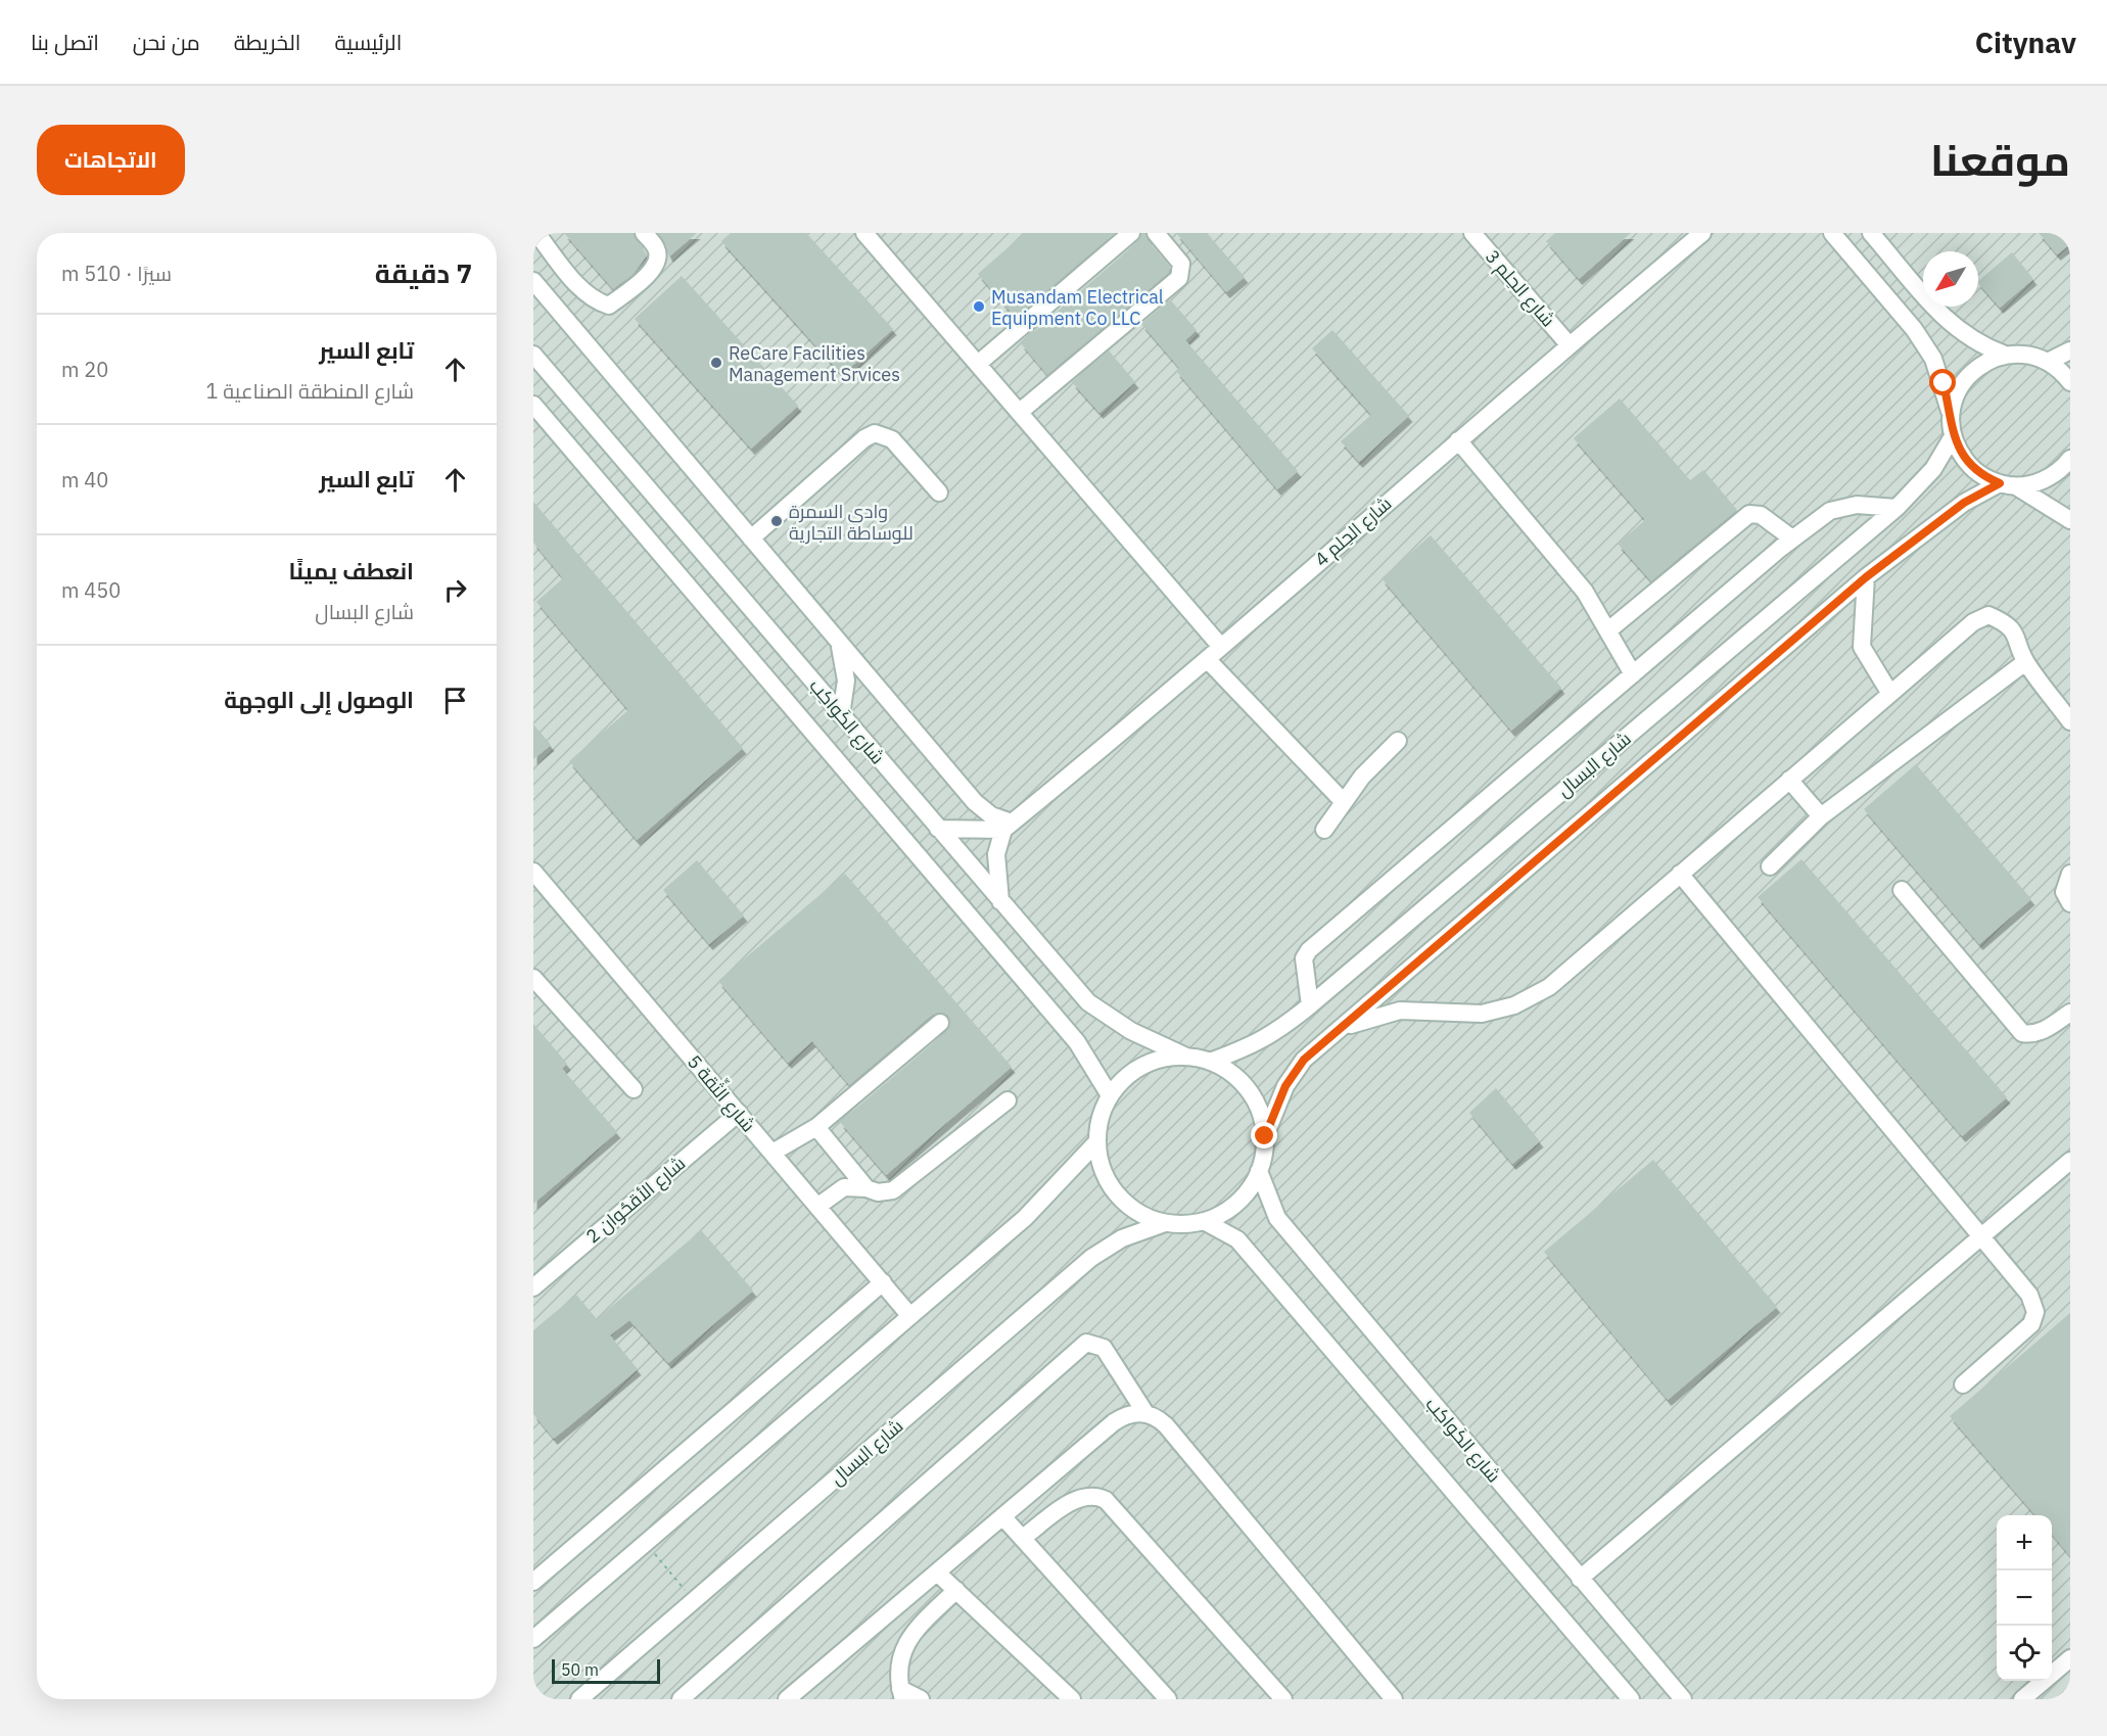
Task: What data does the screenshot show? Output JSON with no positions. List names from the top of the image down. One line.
{"streets":{"street":["شارع الحِلم 3","شارع الحِلم 4","شارع الكَواكِب","شارع البسال","شارع الثِّقة 5","شارع الأقحُوان 2"]},"crossings":[["شارع الحِلم 3","شارع الحِلم 4"],["شارع الكَواكِب","شارع البسال"],["شارع الثِّقة 5","شارع الأقحُوان 2"]],"places":["Musandam Electrical Equipment Co LLC","ReCare Facilities Management Srvices","وادي السمرة للوساطة التجارية"],"scale_bar":"50 m","north":"bottom left","page":{"header":"Citynav","nav":["الرئيسية","الخريطة","من نحن","اتصل بنا"],"title":"موقعنا","buttons":"الاتجاهات","heading":["7 دقيقة","سيرًا · 510 m"],"list":[["تابع السير","شارع المنطقة الصناعية 1","20 m"],["تابع السير","40 m"],["انعطف يمينًا","شارع البسال","450 m"],"الوصول إلى الوجهة"],"map_buttons":["+","−"],"scale":"50 m"}}
